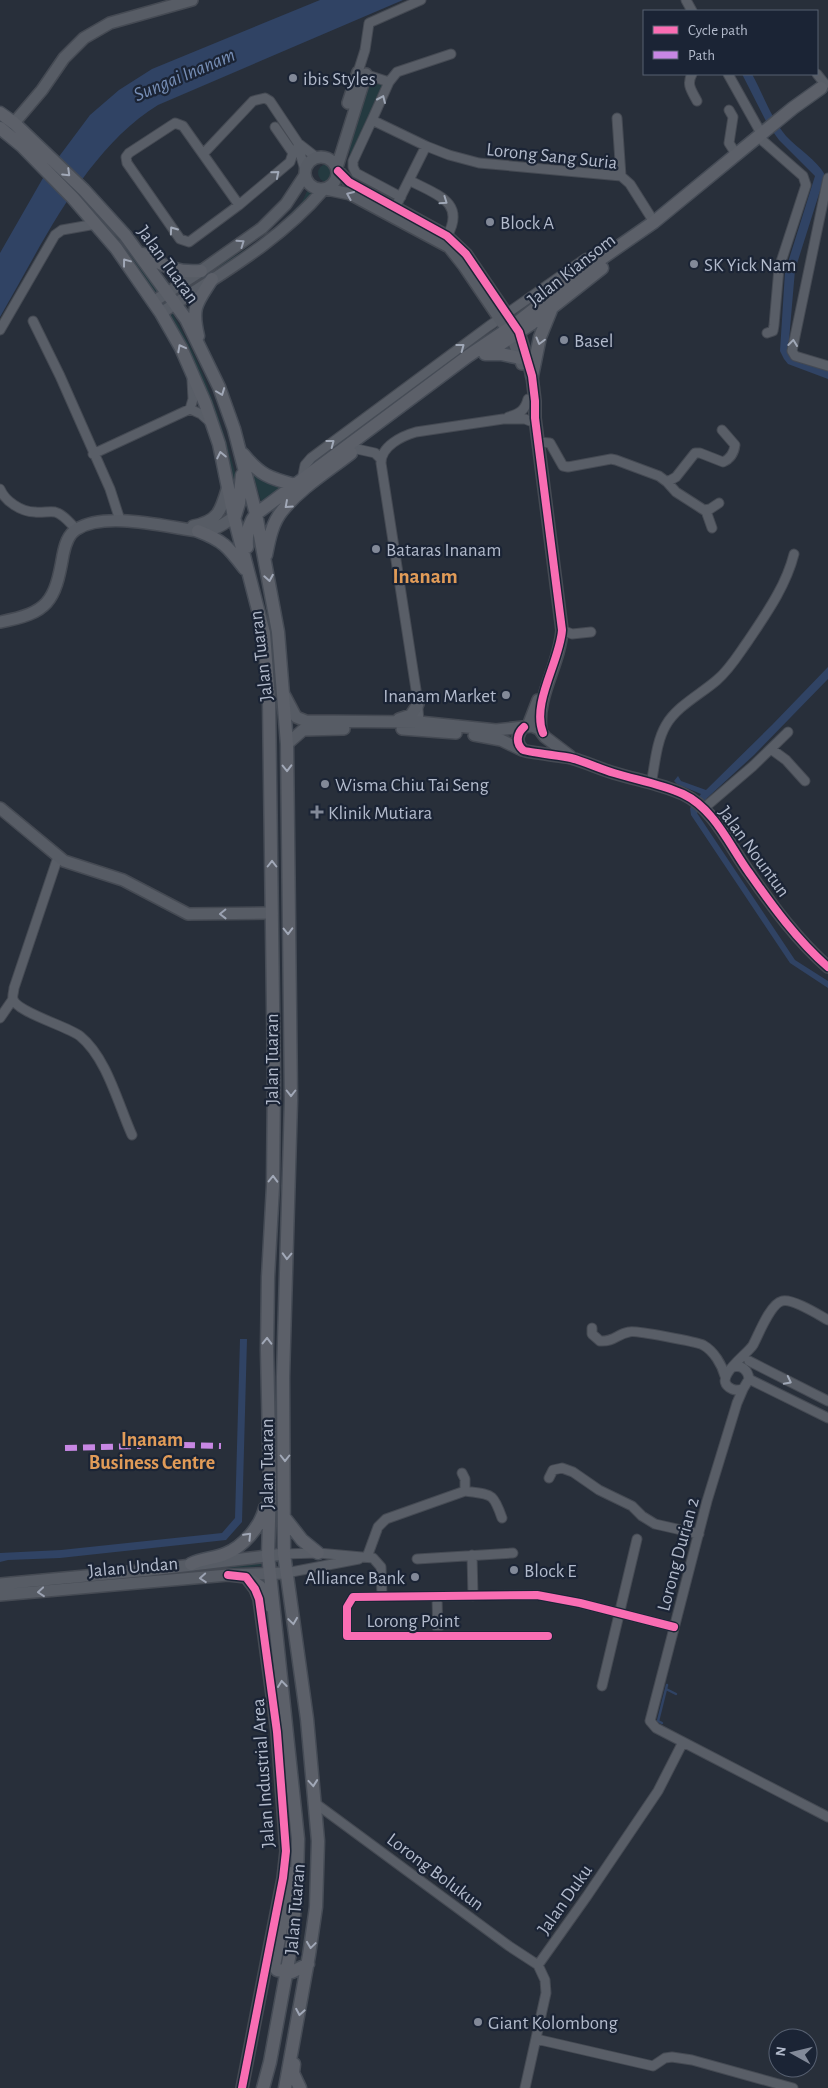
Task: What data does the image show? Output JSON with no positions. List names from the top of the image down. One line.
{"streets":{"main road":["Jalan Tuaran","Jalan Kiansom"],"street":["Lorong Sang Suria","Jalan Nountun","Lorong Durian 2","Jalan Undan","Lorong Point","Jalan Industrial Area","Lorong Bolukun","Jalan Duku"]},"crossings":[["Lorong Sang Suria","Jalan Kiansom"],["Jalan Tuaran","Jalan Kiansom"],["Jalan Tuaran","Jalan Nountun"],["Jalan Tuaran","Jalan Undan"],["Jalan Tuaran","Lorong Bolukun"],["Lorong Durian 2","Jalan Duku"],["Lorong Bolukun","Jalan Duku"]],"districts":["Inanam","Inanam Business Centre"],"water":["Sungai Inanam"],"places":{"other":["ibis Styles","Block A","SK Yick Nam","Basel","Bataras Inanam","Inanam Market","Wisma Chiu Tai Seng","Block E","Alliance Bank","Giant Kolombong"],"health":["Klinik Mutiara"]},"legend":["Cycle path","Path"],"north":"left"}
